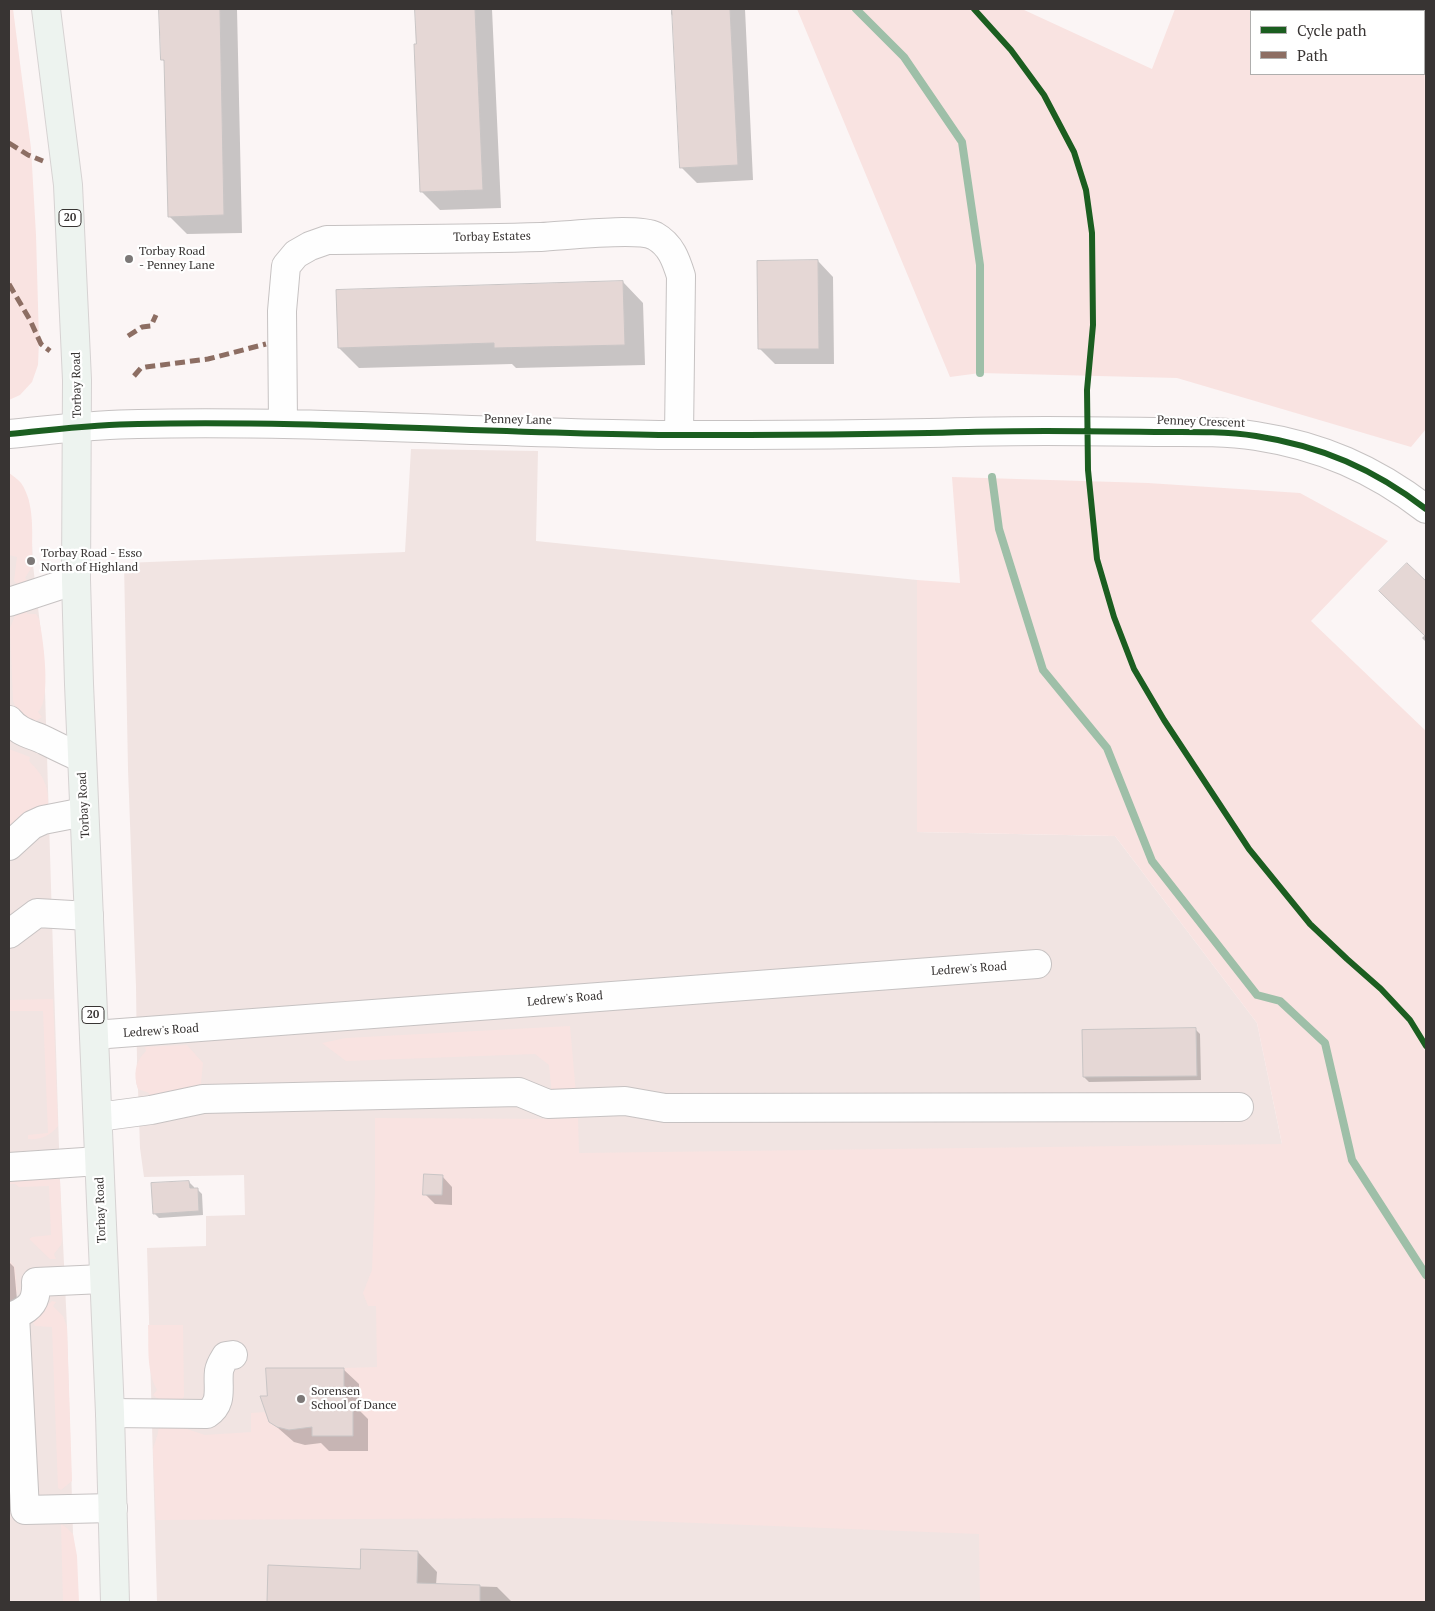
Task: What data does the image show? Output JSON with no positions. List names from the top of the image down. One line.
{"streets":{"main road":["20","Torbay Road"],"street":["Torbay Estates","Penney Lane","Penney Crescent","Ledrew's Road"]},"crossings":[["Torbay Estates","Penney Lane"],["Torbay Road","Penney Lane"],["Torbay Road","Ledrew's Road"],["Penney Lane","Penney Crescent"]],"places":["Torbay Road - Penney Lane","Torbay Road - Esso North of Highland","Sorensen School of Dance"],"legend":["Cycle path","Path"]}
